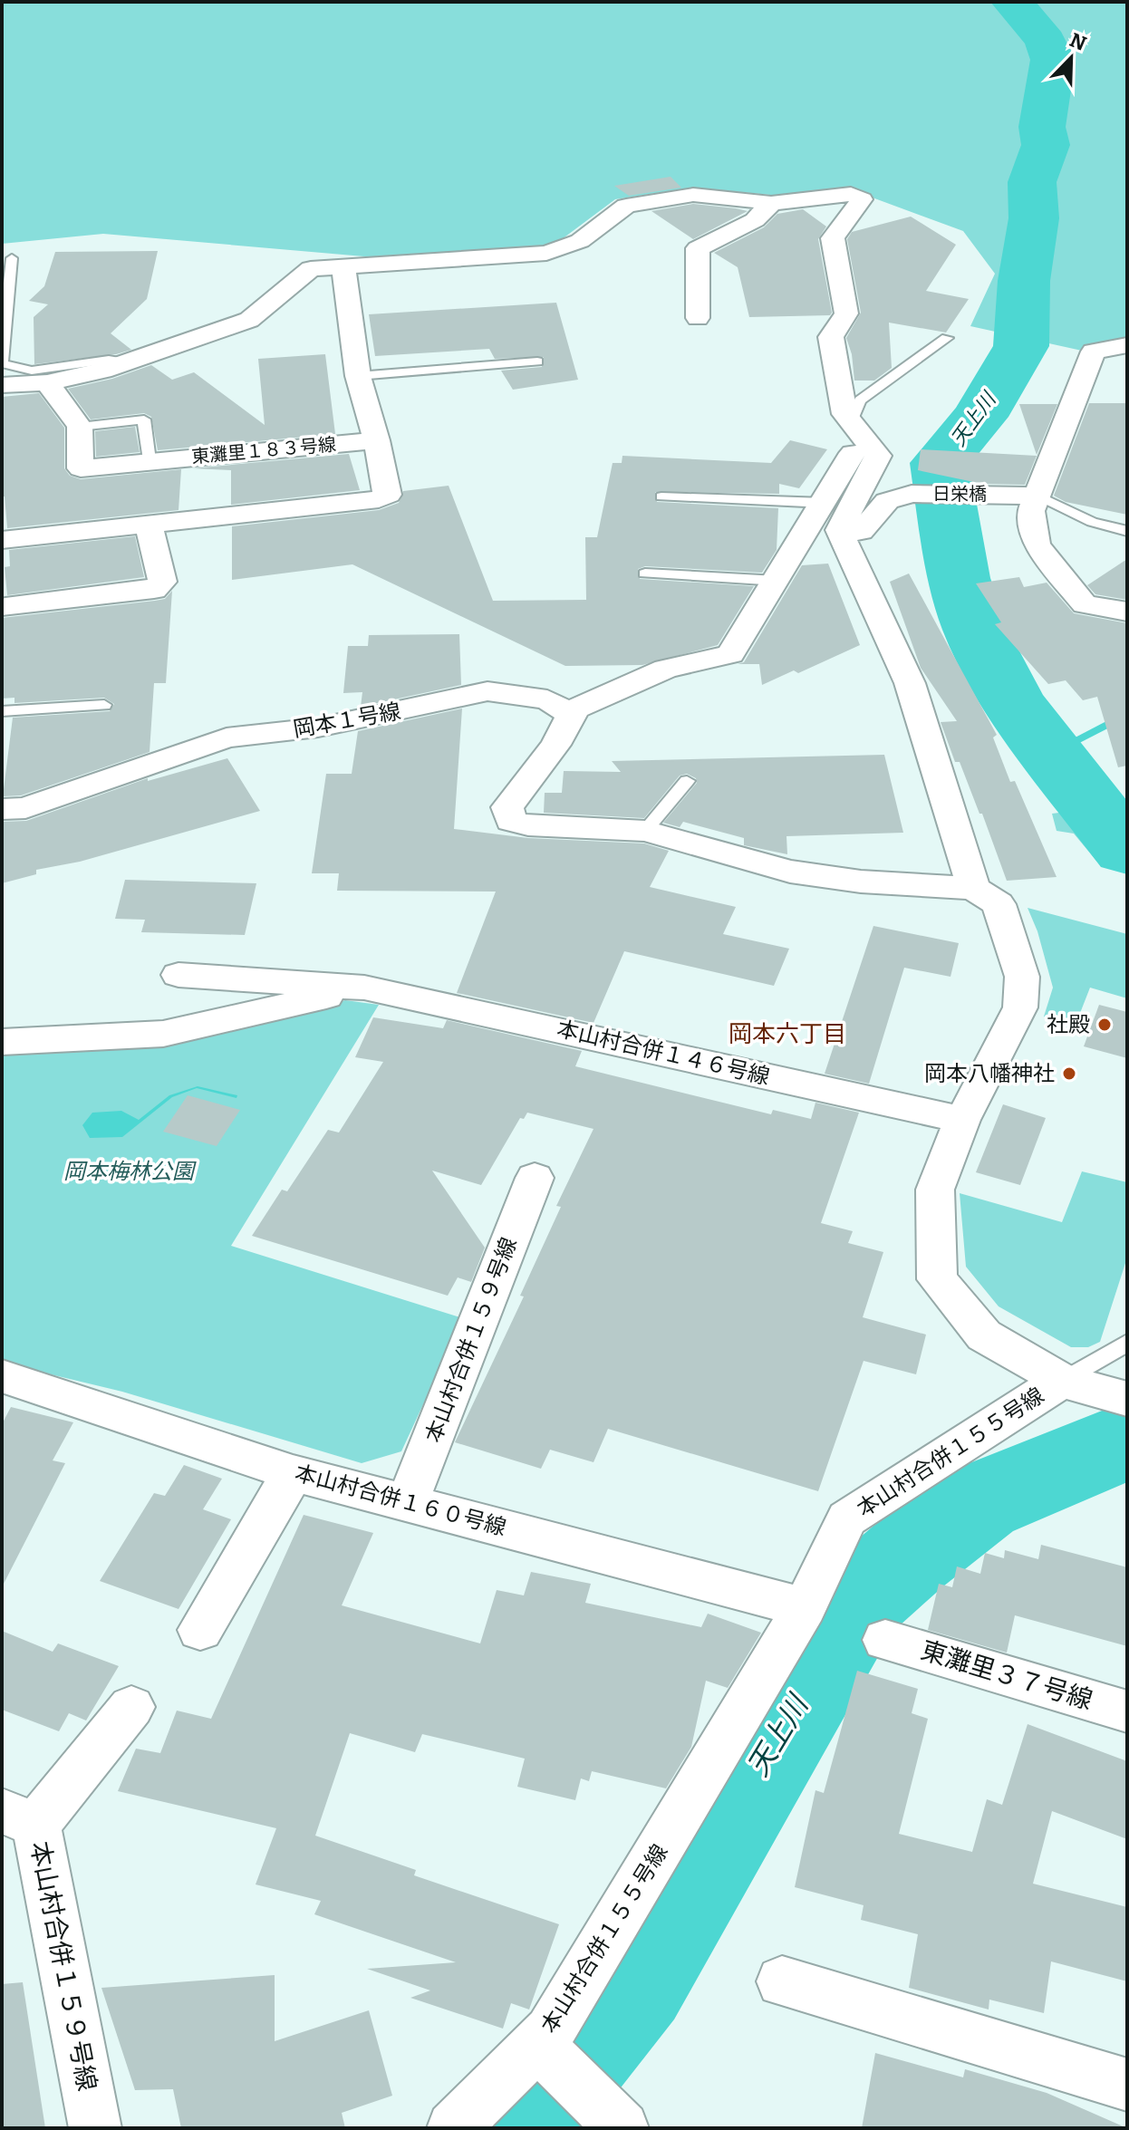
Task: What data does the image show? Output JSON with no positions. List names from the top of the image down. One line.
{"streets":{"street":["東灘里１８３号線","日栄橋","岡本１号線","本山村合併１４６号線","本山村合併１５９号線","本山村合併１５５号線","本山村合併１６０号線","東灘里３７号線"]},"crossings":[["本山村合併１４６号線","本山村合併１５５号線"],["本山村合併１５９号線","本山村合併１６０号線"],["本山村合併１５５号線","本山村合併１６０号線"]],"districts":["岡本六丁目"],"water":["天上川"],"parks":["岡本梅林公園"],"places":["社殿","岡本八幡神社"],"north":"top right"}
